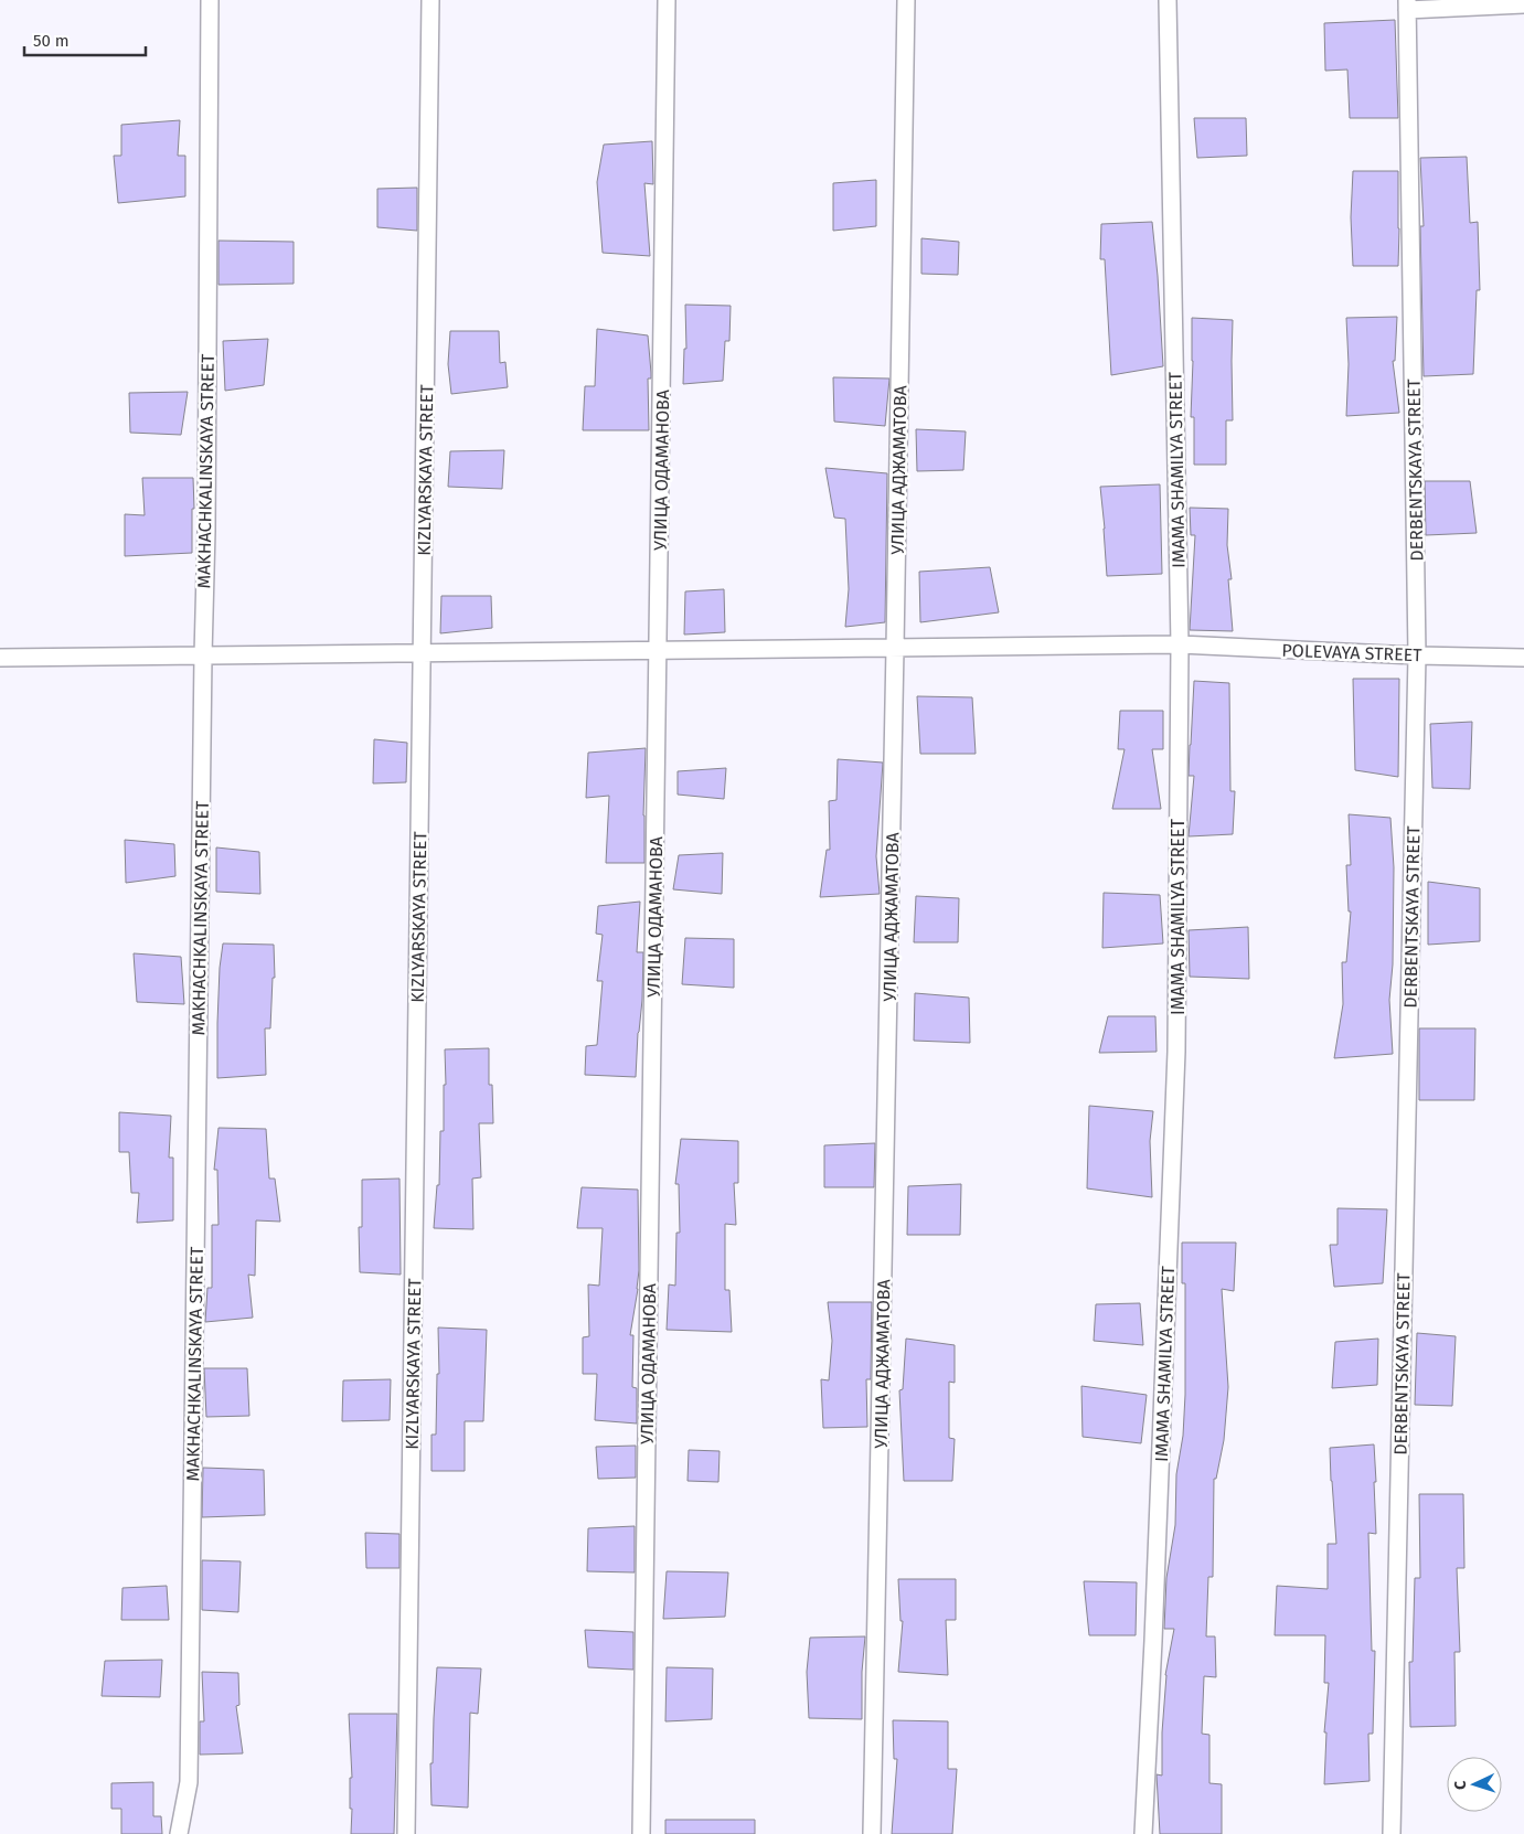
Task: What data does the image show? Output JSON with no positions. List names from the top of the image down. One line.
{"streets":{"street":["KIZLYARSKAYA STREET","УЛИЦА ОДАМАНОВА","УЛИЦА АДЖАМАТОВА","IMAMA SHAMILYA STREET","DERBENTSKAYA STREET","MAKHACHKALINSKAYA STREET","POLEVAYA STREET"]},"crossings":[["KIZLYARSKAYA STREET","POLEVAYA STREET"],["УЛИЦА ОДАМАНОВА","POLEVAYA STREET"],["УЛИЦА АДЖАМАТОВА","POLEVAYA STREET"],["IMAMA SHAMILYA STREET","POLEVAYA STREET"],["DERBENTSKAYA STREET","POLEVAYA STREET"],["MAKHACHKALINSKAYA STREET","POLEVAYA STREET"]],"scale_bar":"50 m","north":"left"}
